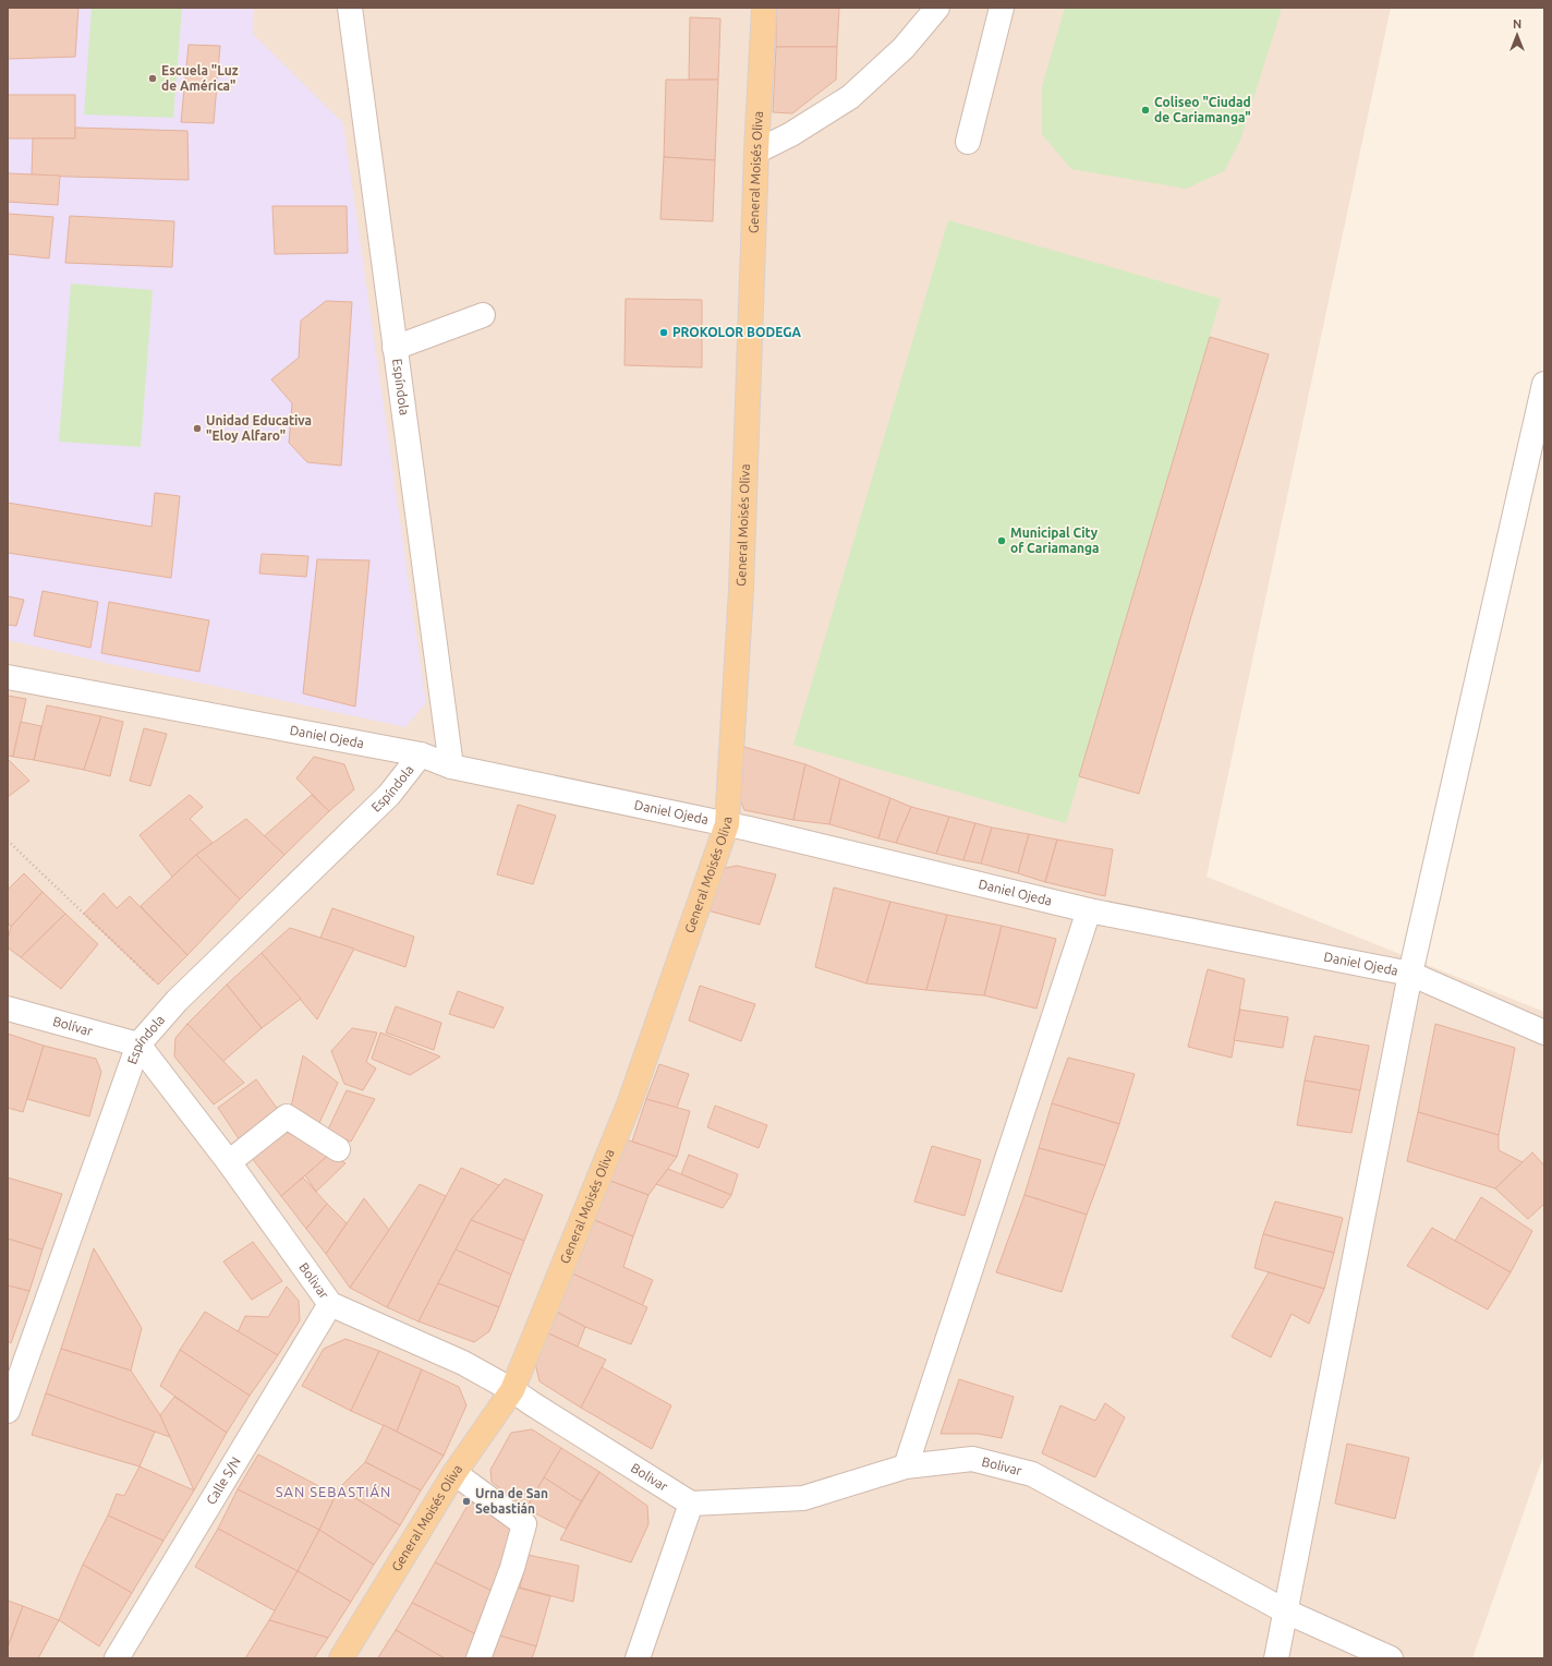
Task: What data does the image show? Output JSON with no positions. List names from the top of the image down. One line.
{"streets":{"main road":["General Moisés Oliva"],"street":["Espíndola","Daniel Ojeda","Bolívar","Bolivar","Calle S/N"]},"crossings":[["General Moisés Oliva","Daniel Ojeda"],["General Moisés Oliva","Bolivar"],["Espíndola","Daniel Ojeda"],["Espíndola","Bolívar"],["Espíndola","Bolivar"],["Bolívar","Bolivar"],["Bolivar","Calle S/N"]],"districts":["SAN SEBASTIÁN"],"places":["Escuela \"Luz de América\"","Coliseo \"Ciudad de Cariamanga\"","PROKOLOR BODEGA","Unidad Educativa \"Eloy Alfaro\"","Municipal City of Cariamanga","Urna de San Sebastián"],"north":"top"}
